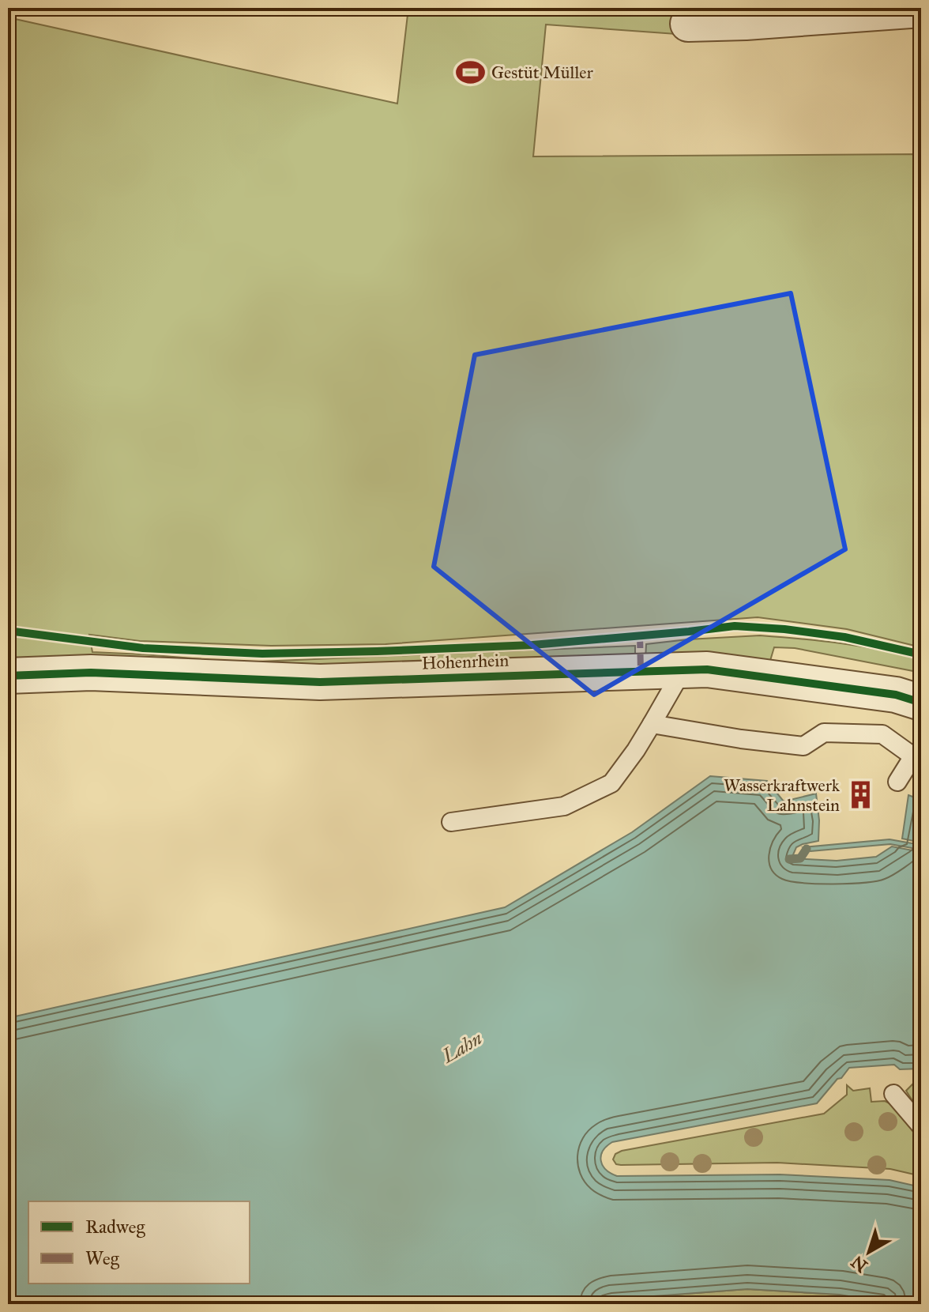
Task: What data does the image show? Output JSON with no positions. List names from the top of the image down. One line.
{"streets":{"street":["Hohenrhein"]},"water":["Lahn"],"places":{"sports":["Gestüt Müller"],"building":["Wasserkraftwerk Lahnstein"]},"legend":["Radweg","Weg"],"north":"bottom left"}
